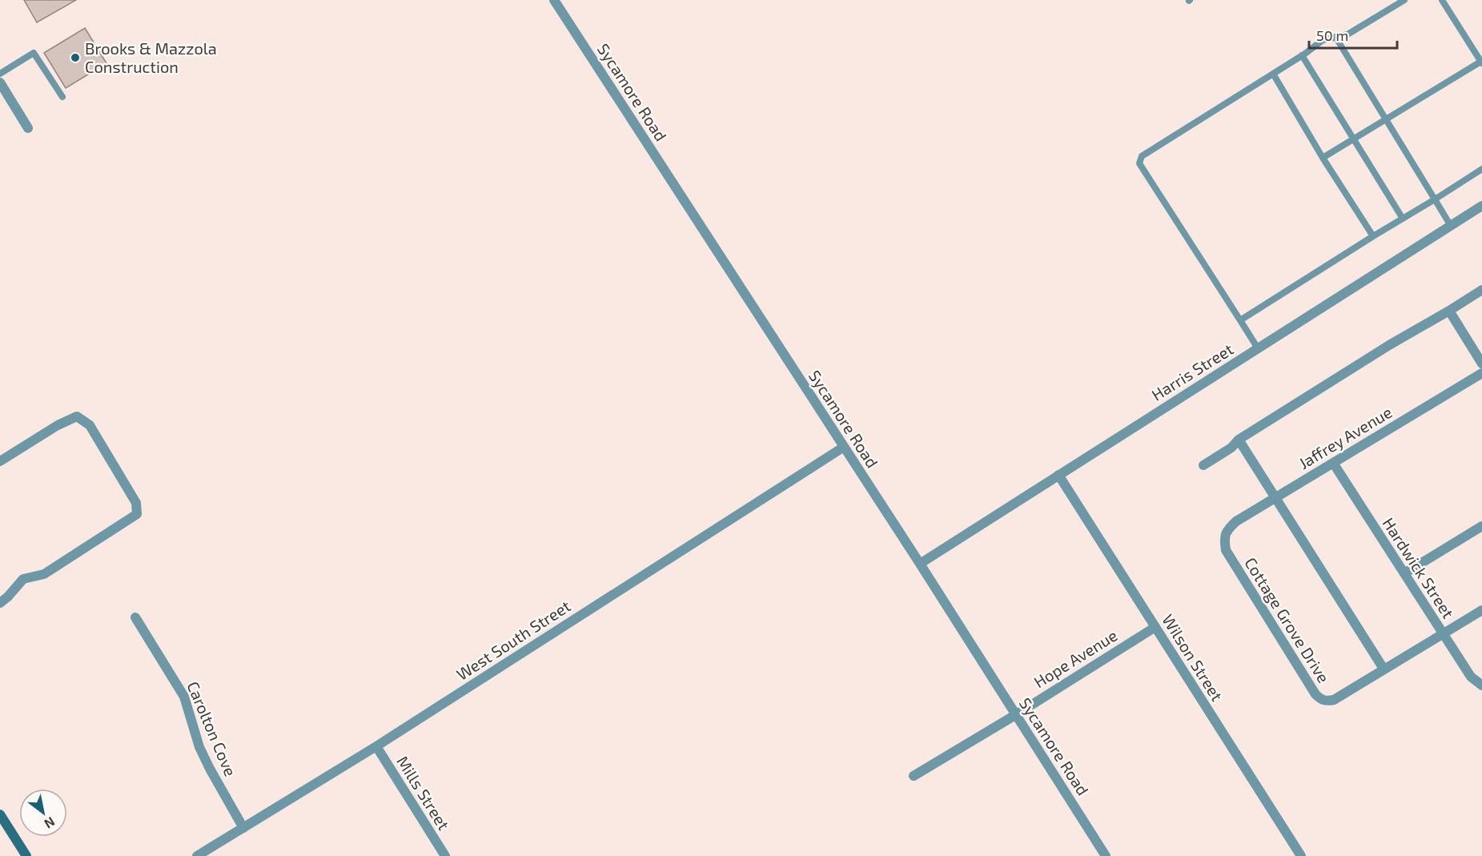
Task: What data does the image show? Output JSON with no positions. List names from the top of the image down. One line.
{"streets":{"street":["Sycamore Road","Harris Street","Jaffrey Avenue","Hardwick Street","Cottage Grove Drive","West South Street","Wilson Street","Hope Avenue","Carolton Cove","Mills Street"]},"crossings":[["Sycamore Road","Harris Street"],["Sycamore Road","West South Street"],["Sycamore Road","Hope Avenue"],["Harris Street","Wilson Street"],["Jaffrey Avenue","Hardwick Street"],["Jaffrey Avenue","Cottage Grove Drive"],["Hardwick Street","Cottage Grove Drive"],["West South Street","Carolton Cove"],["West South Street","Mills Street"],["Wilson Street","Hope Avenue"]],"places":["Brooks & Mazzola Construction"],"scale_bar":"50 m","north":"bottom right"}
